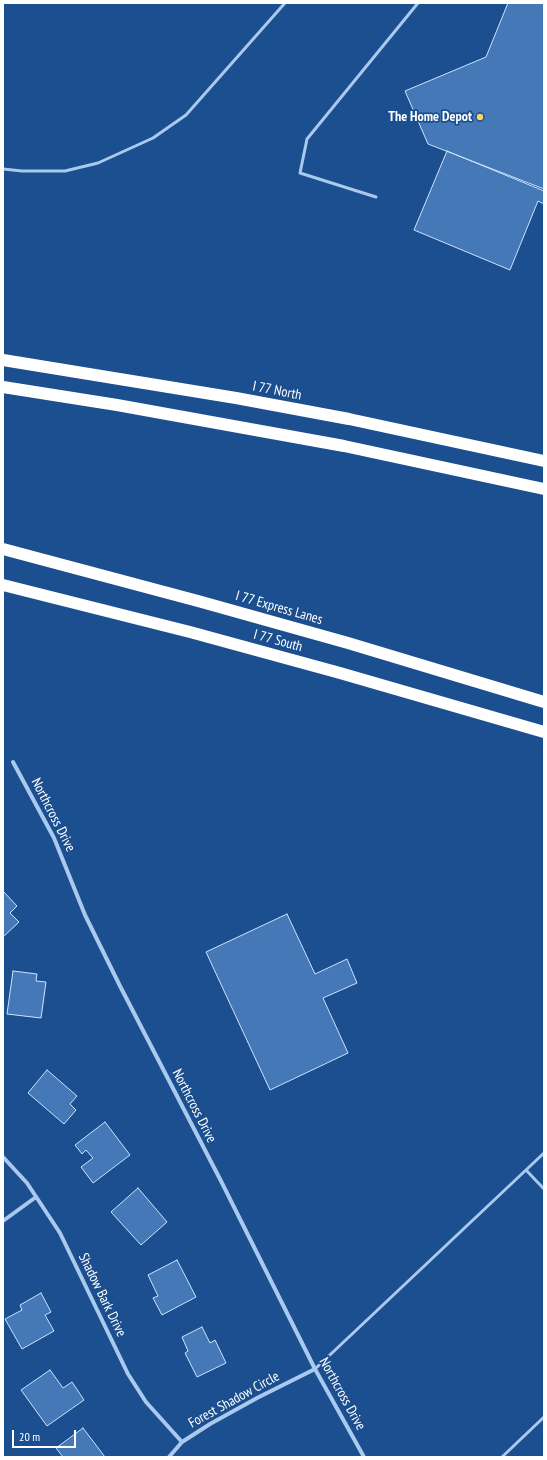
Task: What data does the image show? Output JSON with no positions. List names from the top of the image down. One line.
{"streets":{"highway":["I 77 North","I 77 Express Lanes","I 77 South"],"street":["Northcross Drive","Shadow Bark Drive","Forest Shadow Circle"]},"crossings":[["Northcross Drive","Forest Shadow Circle"],["Shadow Bark Drive","Forest Shadow Circle"]],"places":["The Home Depot"],"scale_bar":"20 m"}
